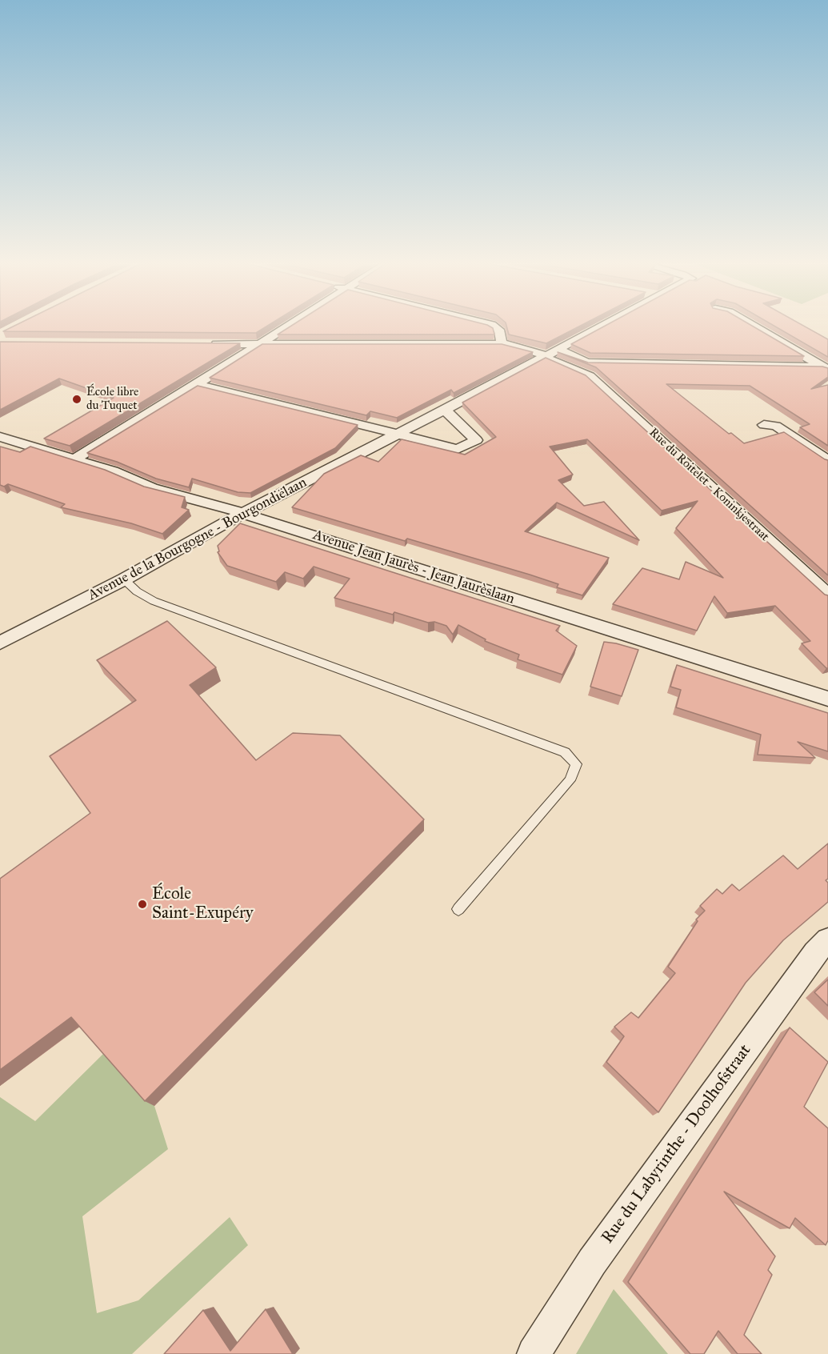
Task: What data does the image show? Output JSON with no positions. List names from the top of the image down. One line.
{"streets":{"street":["Rue du Roitelet - Koninkjestraat","Avenue de la Bourgogne - Bourgondiëlaan","Avenue Jean Jaurès - Jean Jaurèslaan","Rue du Labyrinthe - Doolhofstraat"]},"crossings":[["Rue du Roitelet - Koninkjestraat","Avenue de la Bourgogne - Bourgondiëlaan"],["Avenue de la Bourgogne - Bourgondiëlaan","Avenue Jean Jaurès - Jean Jaurèslaan"]],"places":["École libre du Tuquet","École Saint-Exupéry"]}
